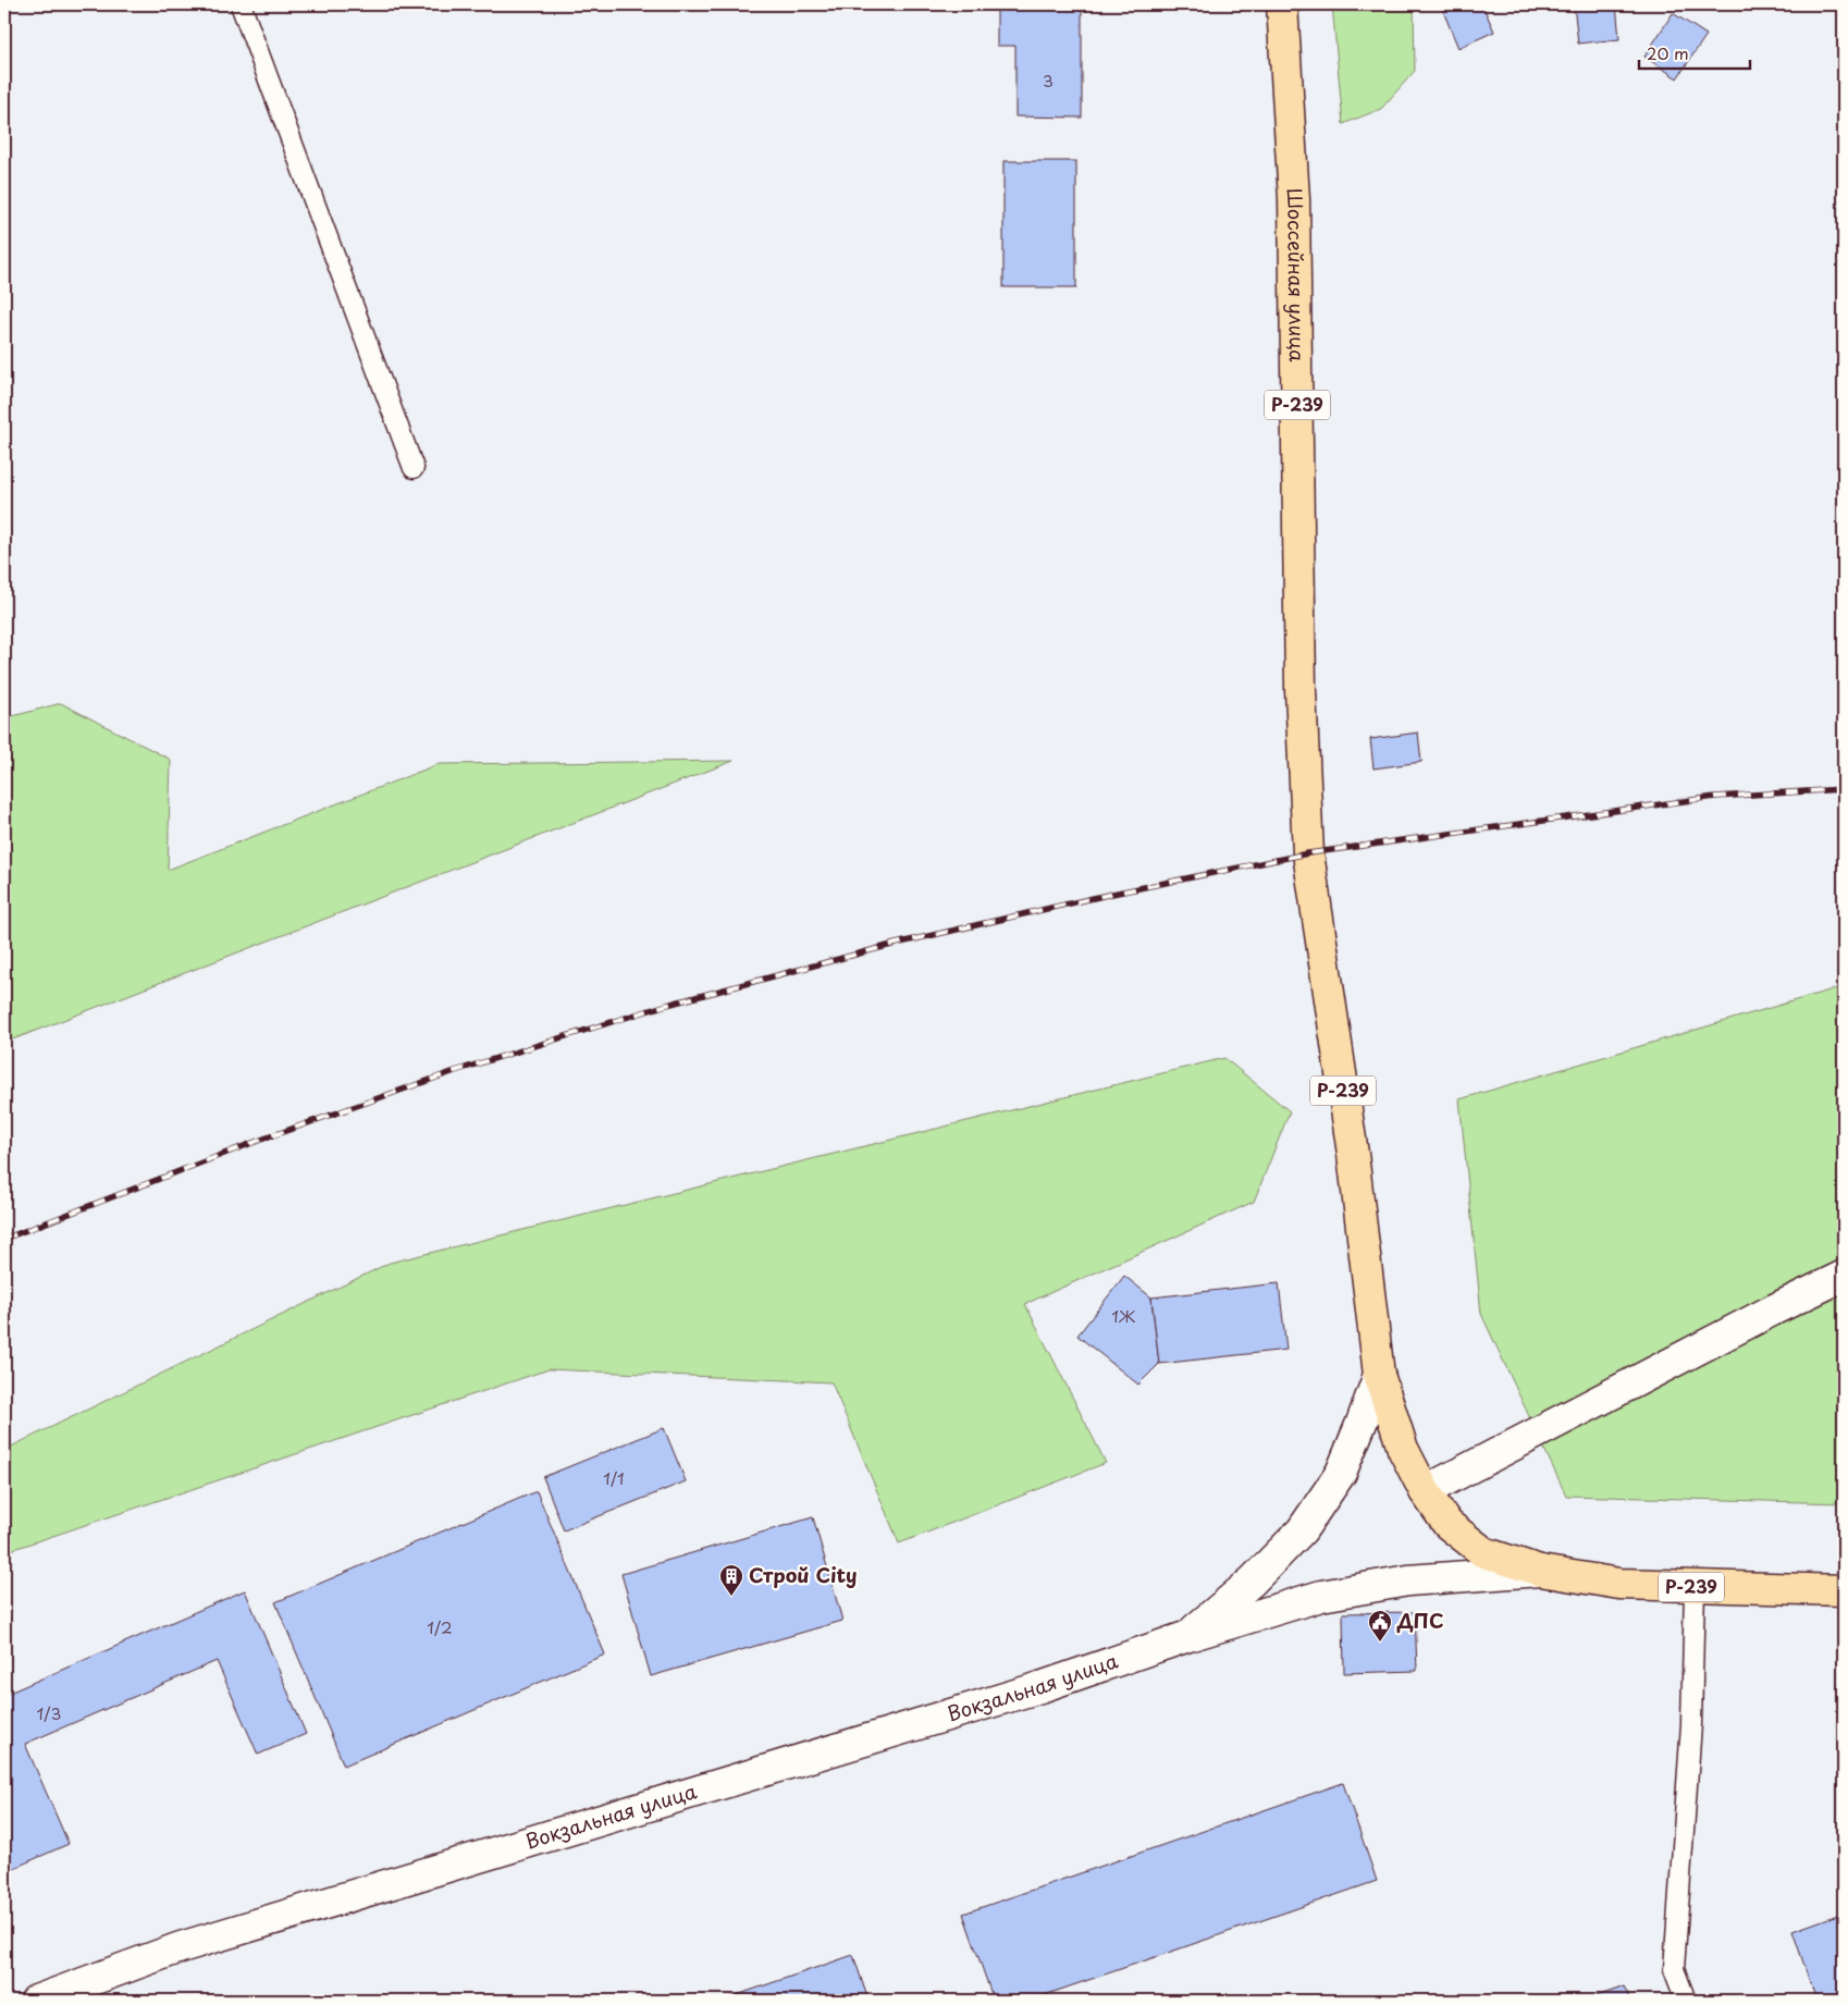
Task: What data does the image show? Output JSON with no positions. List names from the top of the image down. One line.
{"streets":{"highway":["Шоссейная улица","Р-239"],"street":["Вокзальная улица"]},"crossings":[["Шоссейная улица","Р-239"],["Р-239","Вокзальная улица"]],"places":{"building":["Строй City"],"public building":["ДПС"]},"house_numbers":["3","1Ж","1/1","1/2","1/3"],"scale_bar":"20 m"}
